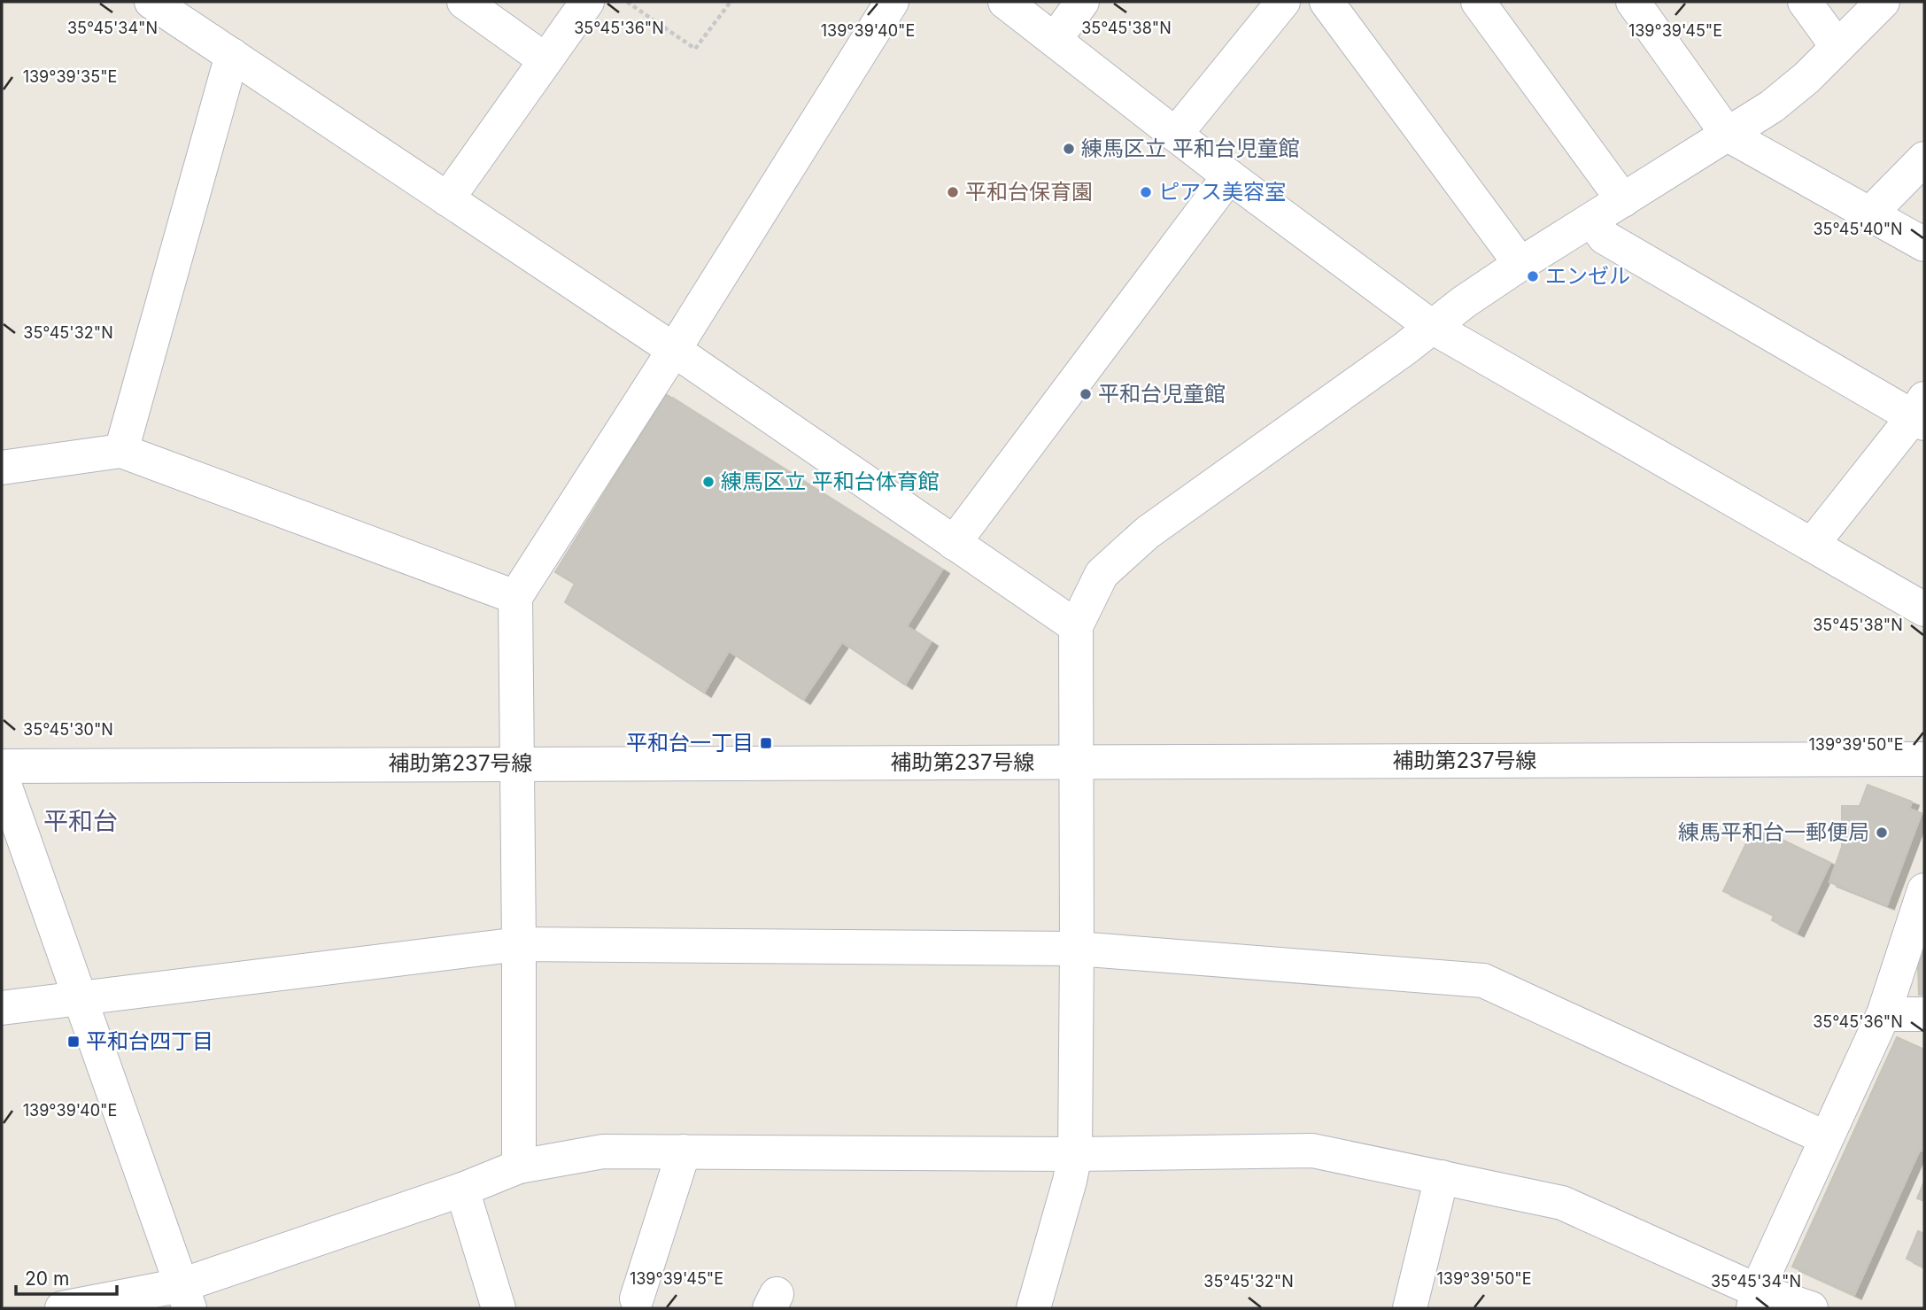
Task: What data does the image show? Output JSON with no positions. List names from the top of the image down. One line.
{"streets":{"street":["補助第237号線"]},"districts":["平和台"],"places":{"other":["練馬区立 平和台児童館","平和台保育園","ピアス美容室","エンゼル","平和台児童館","練馬区立 平和台体育館","練馬平和台一郵便局"],"transit":["平和台一丁目","平和台四丁目"]},"scale_bar":"20 m","coordinates":["35°45'34\"N","35°45'36\"N","35°45'38\"N","139°39'40\"E","139°39'45\"E","139°39'35\"E","35°45'40\"N","35°45'32\"N","35°45'30\"N","139°39'50\"E"]}
